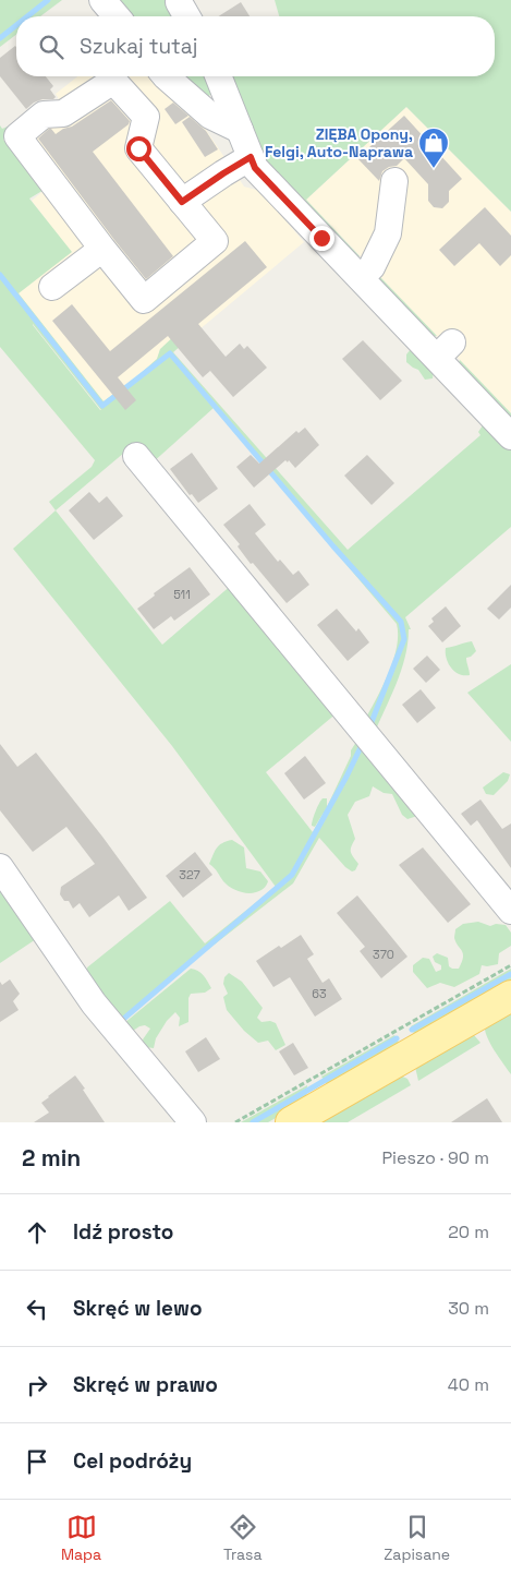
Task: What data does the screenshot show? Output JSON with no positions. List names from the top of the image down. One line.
{"places":{"shop":["ZIĘBA Opony, Felgi, Auto-Naprawa"]},"house_numbers":["511","327","370","63"],"page":{"search":"Szukaj tutaj","heading":["2 min","Pieszo · 90 m"],"list":[["Idź prosto","20 m"],["Skręć w lewo","30 m"],["Skręć w prawo","40 m"],"Cel podróży"],"nav":["Mapa","Trasa","Zapisane"]}}
